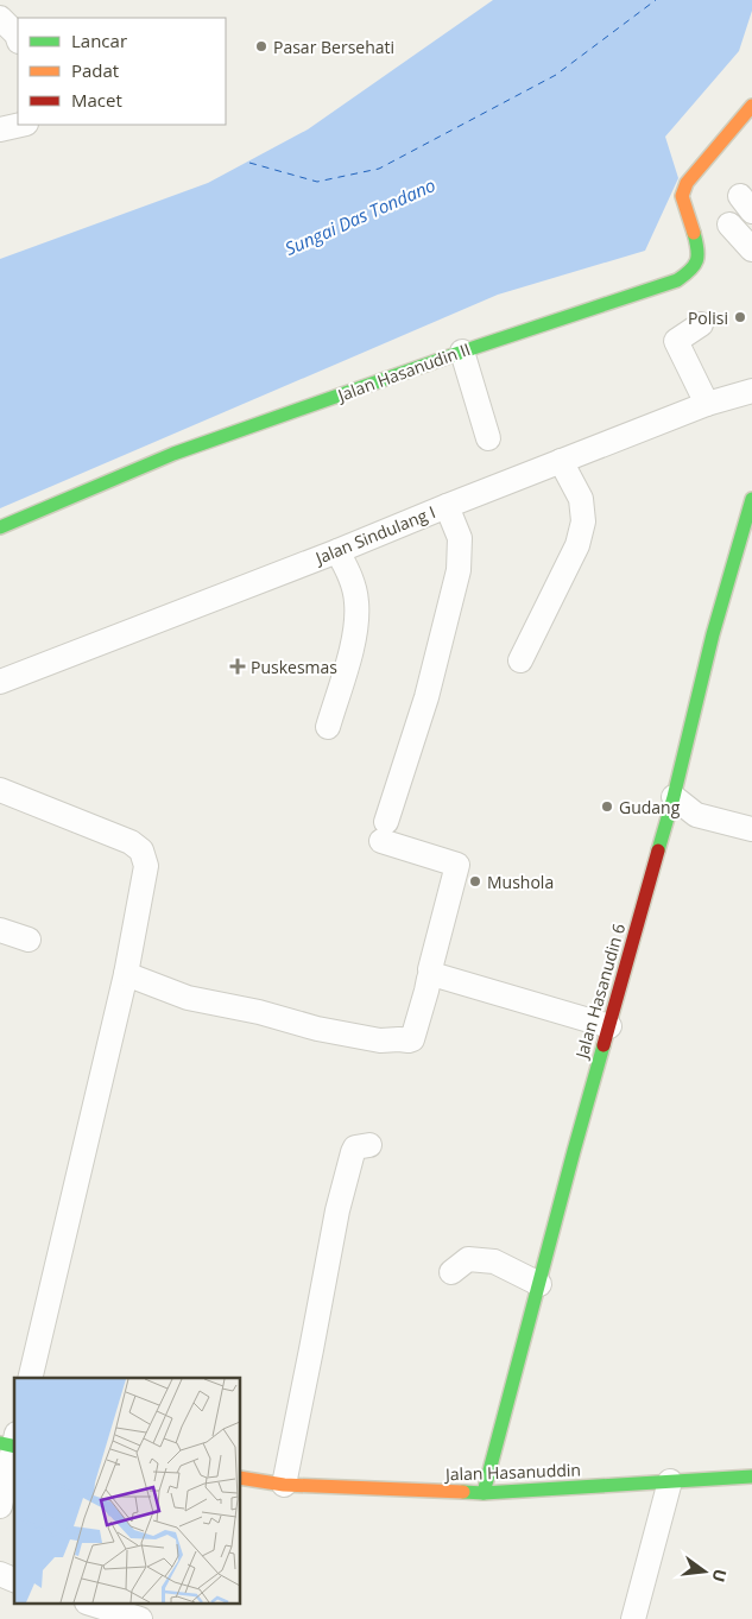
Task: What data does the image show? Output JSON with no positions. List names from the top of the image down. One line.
{"streets":{"main road":["Jalan Hasanudin II","Jalan Hasanudin 6","Jalan Hasanuddin"],"street":["Jalan Sindulang I"]},"crossings":[["Jalan Hasanudin 6","Jalan Hasanuddin"]],"water":["Sungai Das Tondano"],"places":{"other":["Pasar Bersehati","Polisi","Gudang","Mushola"],"health":["Puskesmas"]},"legend":["Lancar","Padat","Macet"],"north":"right"}
